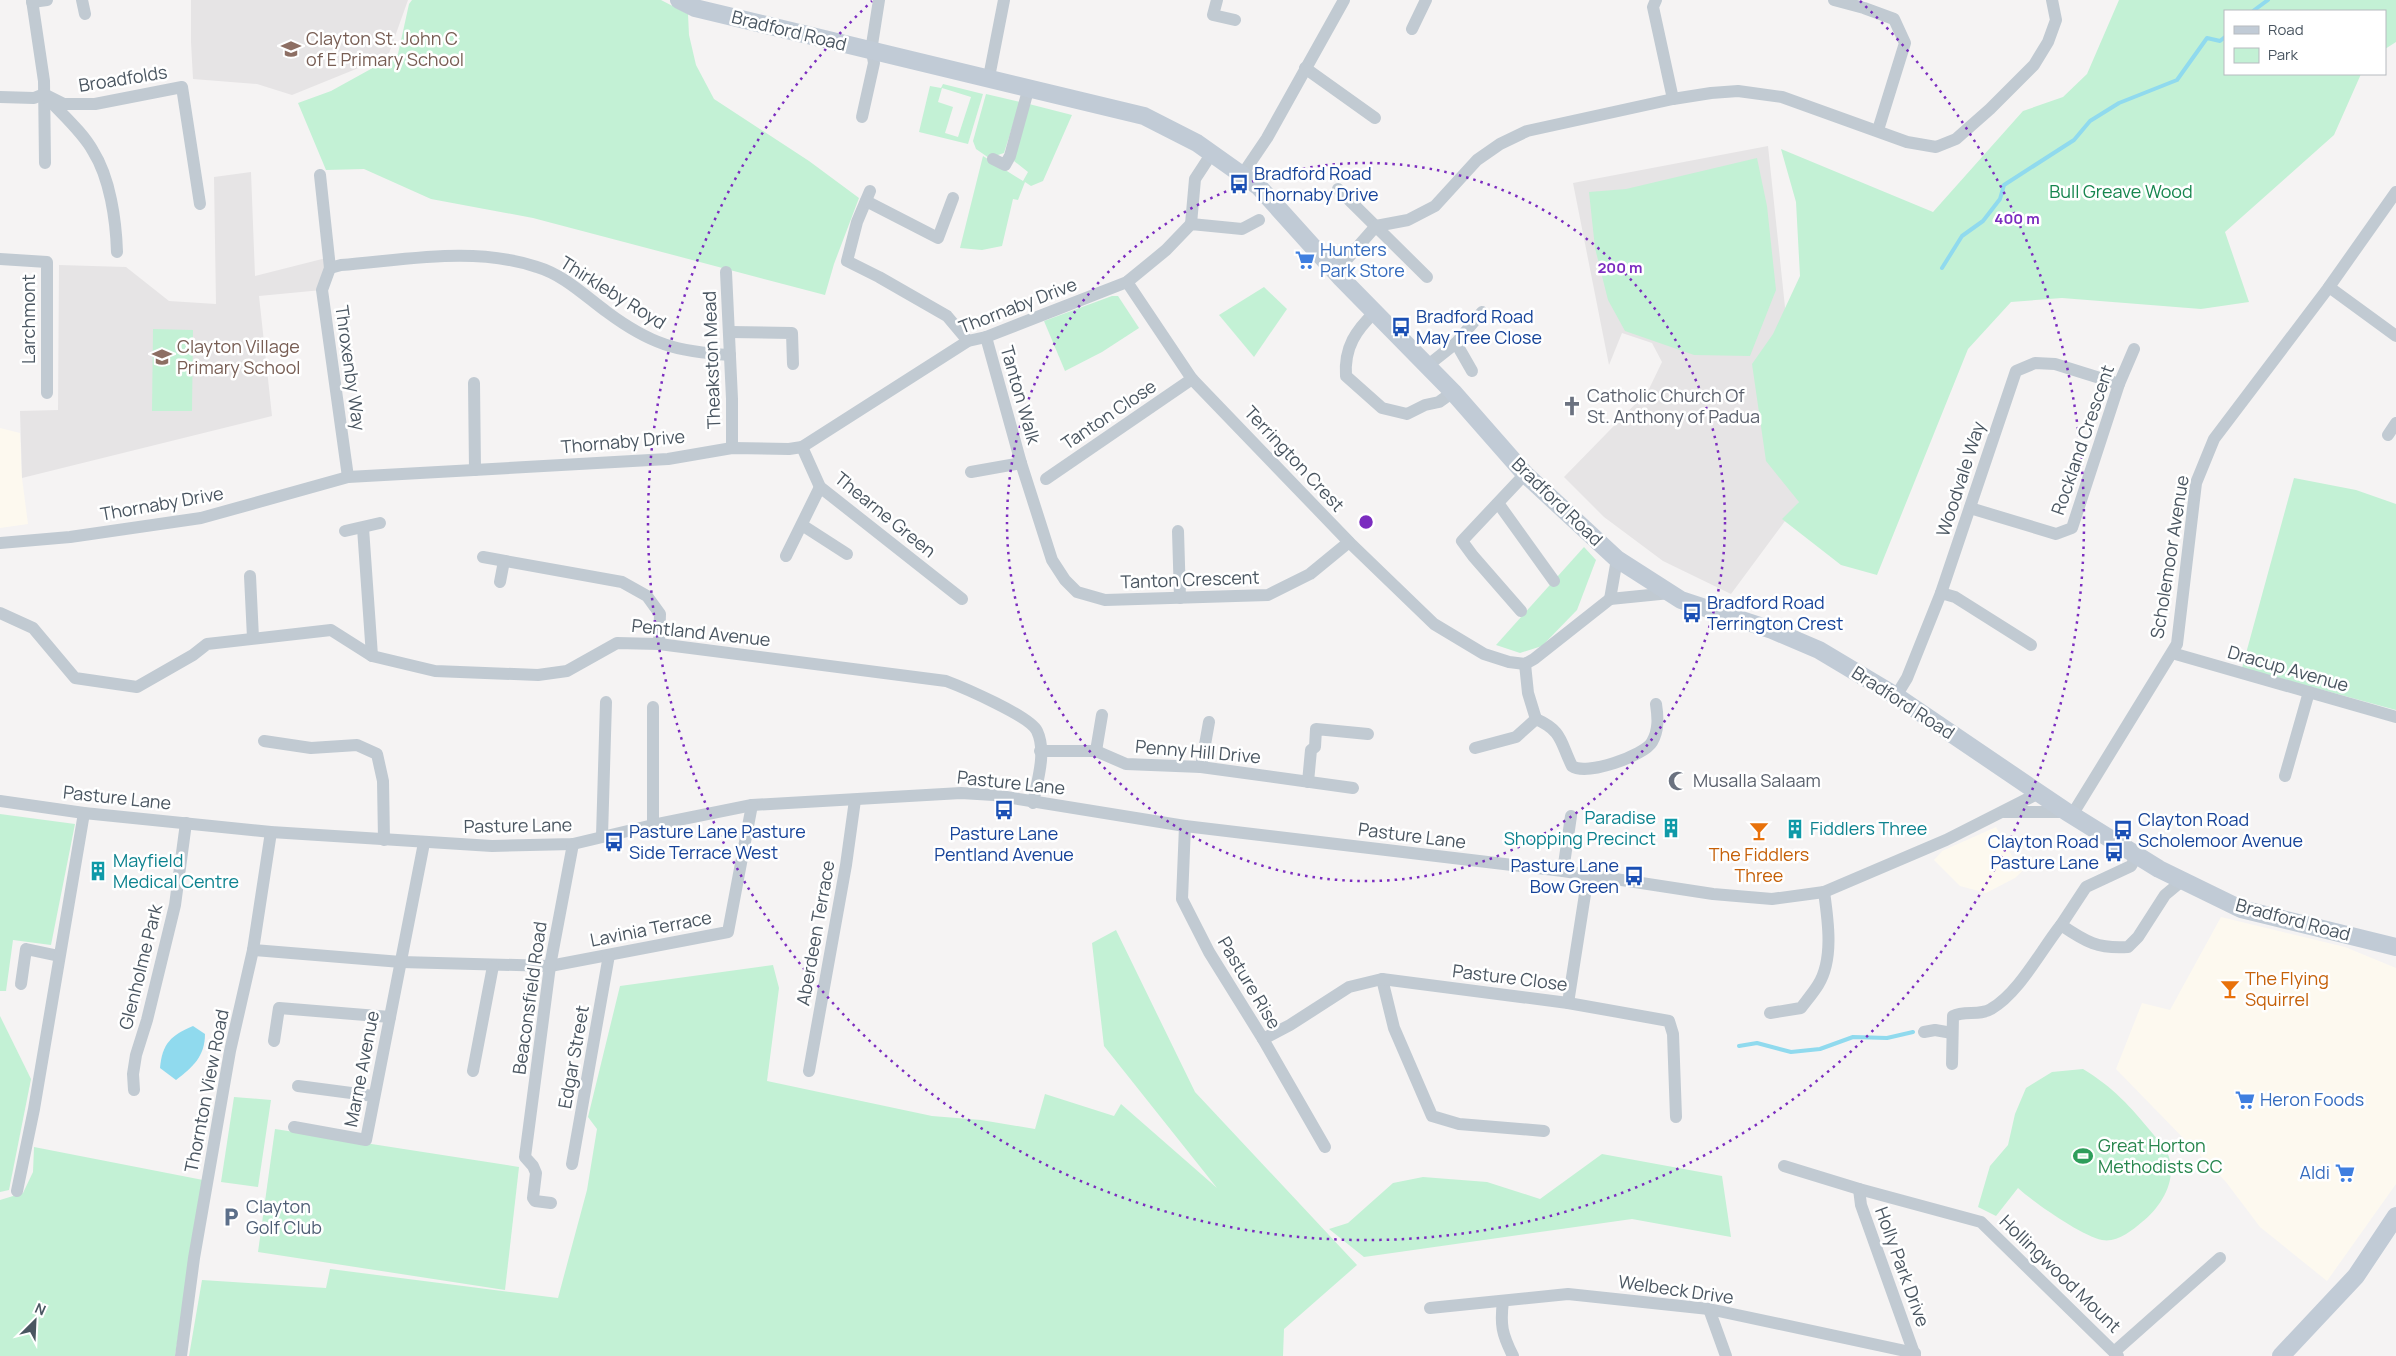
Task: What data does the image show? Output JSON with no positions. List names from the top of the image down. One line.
{"streets":{"street":["Bradford Road","Broadfolds","Thirkleby Royd","Thornaby Drive","Larchmont","Theakston Mead","Throxenby Way","Tanton Walk","Tanton Close","Rockland Crescent","Terrington Crest","Woodvale Way","Thearne Green","Scholemoor Avenue","Tanton Crescent","Pentland Avenue","Dracup Avenue","Penny Hill Drive","Pasture Lane","Lavinia Terrace","Aberdeen Terrace","Glenholme Park","Pasture Close","Pasture Rise","Beaconsfield Road","Edgar Street","Marne Avenue","Thornton View Road","Holly Park Drive","Hollingwood Mount","Welbeck Drive"]},"crossings":[["Bradford Road","Woodvale Way"],["Bradford Road","Scholemoor Avenue"],["Bradford Road","Pasture Lane"],["Thirkleby Royd","Theakston Mead"],["Thirkleby Royd","Throxenby Way"],["Thornaby Drive","Theakston Mead"],["Thornaby Drive","Throxenby Way"],["Thornaby Drive","Tanton Walk"],["Thornaby Drive","Terrington Crest"],["Thornaby Drive","Thearne Green"],["Tanton Walk","Tanton Crescent"],["Tanton Close","Terrington Crest"],["Rockland Crescent","Woodvale Way"],["Terrington Crest","Tanton Crescent"],["Scholemoor Avenue","Dracup Avenue"],["Scholemoor Avenue","Pasture Lane"],["Pentland Avenue","Penny Hill Drive"],["Pentland Avenue","Pasture Lane"],["Pasture Lane","Lavinia Terrace"],["Pasture Lane","Aberdeen Terrace"],["Pasture Lane","Glenholme Park"],["Pasture Lane","Pasture Rise"],["Pasture Lane","Beaconsfield Road"],["Pasture Lane","Marne Avenue"],["Pasture Lane","Thornton View Road"],["Lavinia Terrace","Beaconsfield Road"],["Lavinia Terrace","Edgar Street"],["Lavinia Terrace","Marne Avenue"],["Lavinia Terrace","Thornton View Road"],["Pasture Close","Pasture Rise"],["Holly Park Drive","Hollingwood Mount"],["Holly Park Drive","Welbeck Drive"]],"parks":["Bull Greave Wood"],"places":{"school or university":["Clayton St. John C of E Primary School","Clayton Village Primary School"],"bus stop":["Bradford Road Thornaby Drive","Bradford Road May Tree Close","Bradford Road Terrington Crest","Pasture Lane Pentland Avenue","Clayton Road Scholemoor Avenue","Pasture Lane Pasture Side Terrace West","Clayton Road Pasture Lane","Pasture Lane Bow Green"],"supermarket":["Hunters Park Store","Heron Foods","Aldi"],"church":["Catholic Church Of St. Anthony of Padua"],"mosque":["Musalla Salaam"],"building":["Paradise Shopping Precinct","Fiddlers Three","Mayfield Medical Centre"],"bar":["The Fiddlers Three","The Flying Squirrel"],"sports":["Great Horton Methodists CC"],"parking":["Clayton Golf Club"]},"legend":["Road","Park"],"north":"top right","rings":["400 m","200 m"]}
